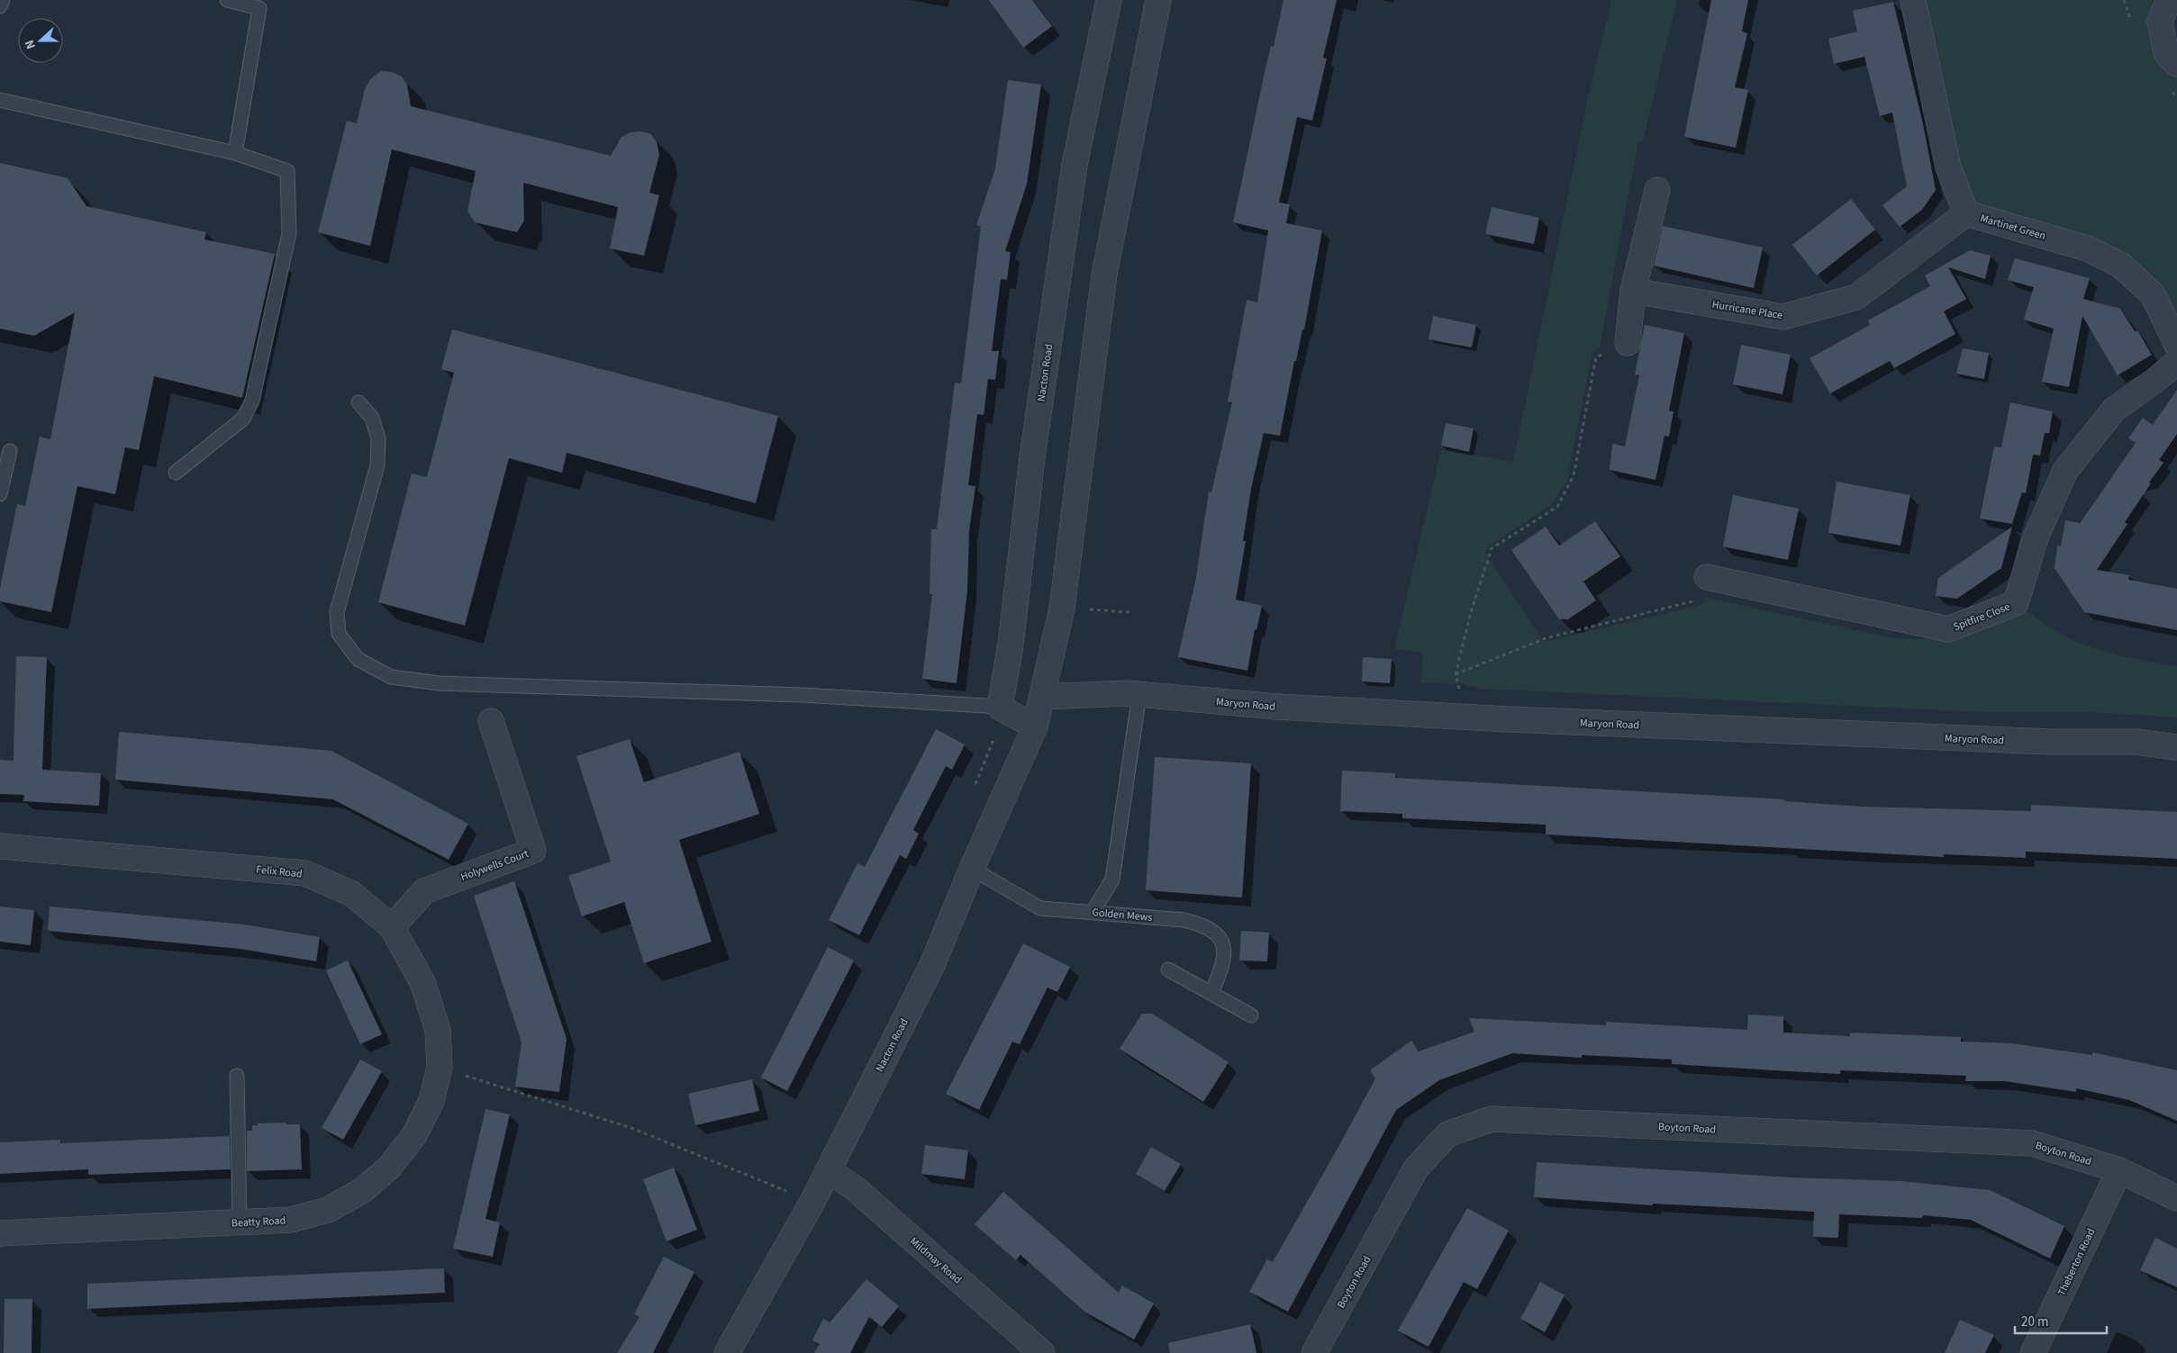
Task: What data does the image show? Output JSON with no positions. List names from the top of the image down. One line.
{"streets":{"street":["Martinet Green","Hurricane Place","Nacton Road","Spitfire Close","Maryon Road","Holywells Court","Felix Road","Boyton Road","Beatty Road","Mildmay Road","Theberton Road"],"lane":["Golden Mews"]},"crossings":[["Martinet Green","Hurricane Place"],["Nacton Road","Maryon Road"],["Nacton Road","Golden Mews"],["Nacton Road","Mildmay Road"],["Holywells Court","Felix Road"],["Felix Road","Beatty Road"],["Boyton Road","Theberton Road"]],"scale_bar":"20 m","north":"left"}
